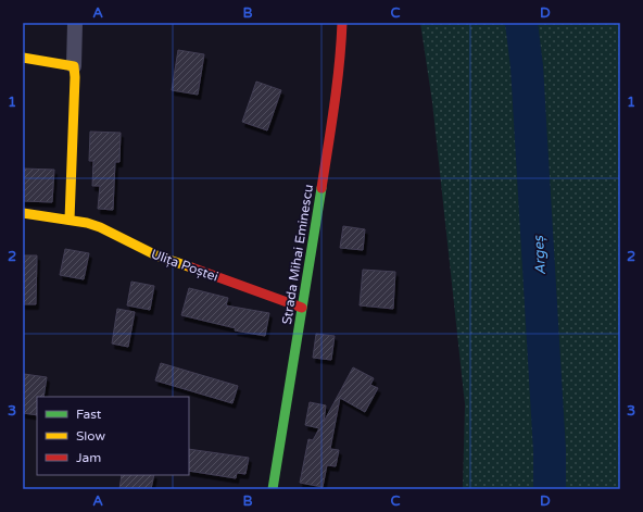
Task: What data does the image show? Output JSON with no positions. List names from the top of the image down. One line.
{"streets":{"street":["Strada Mihai Eminescu","Ulița Poștei"]},"crossings":[["Strada Mihai Eminescu","Ulița Poștei"]],"water":["Argeș"],"legend":["Fast","Slow","Jam"],"grid":{"columns":["A","B","C","D"],"rows":["1","2","3"]}}
